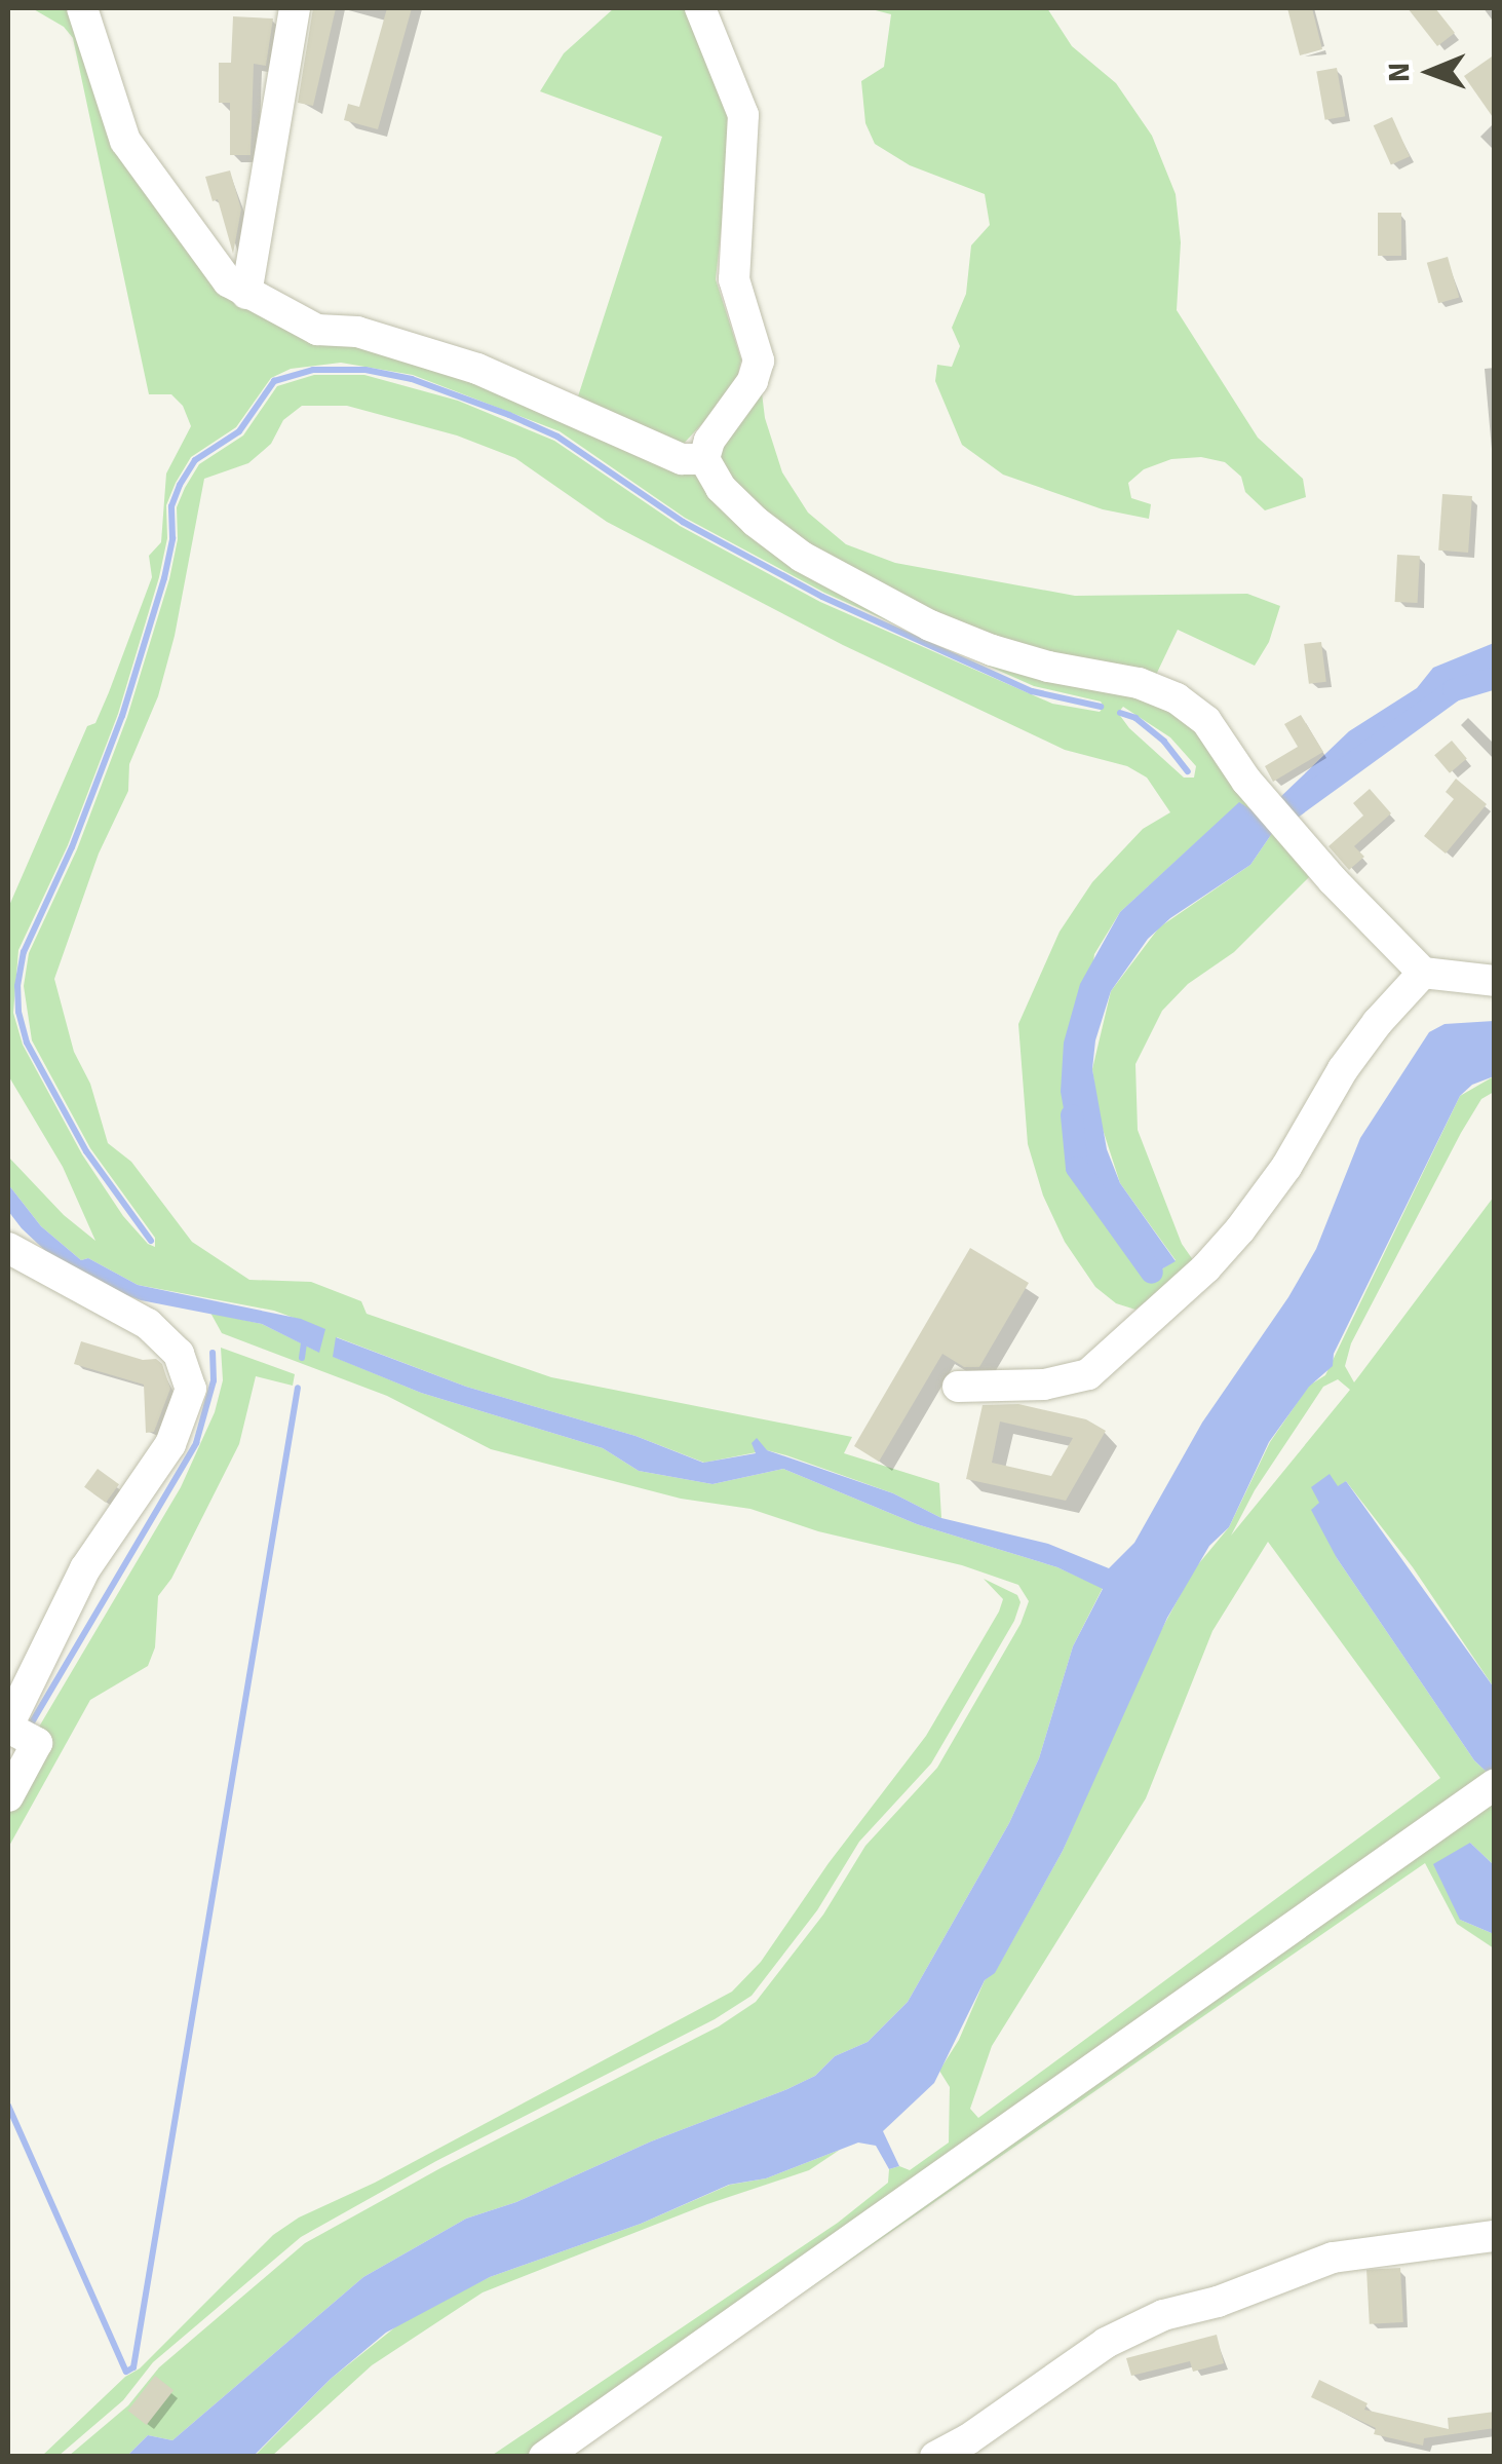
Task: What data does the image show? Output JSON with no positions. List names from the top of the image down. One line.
{"north":"left"}
